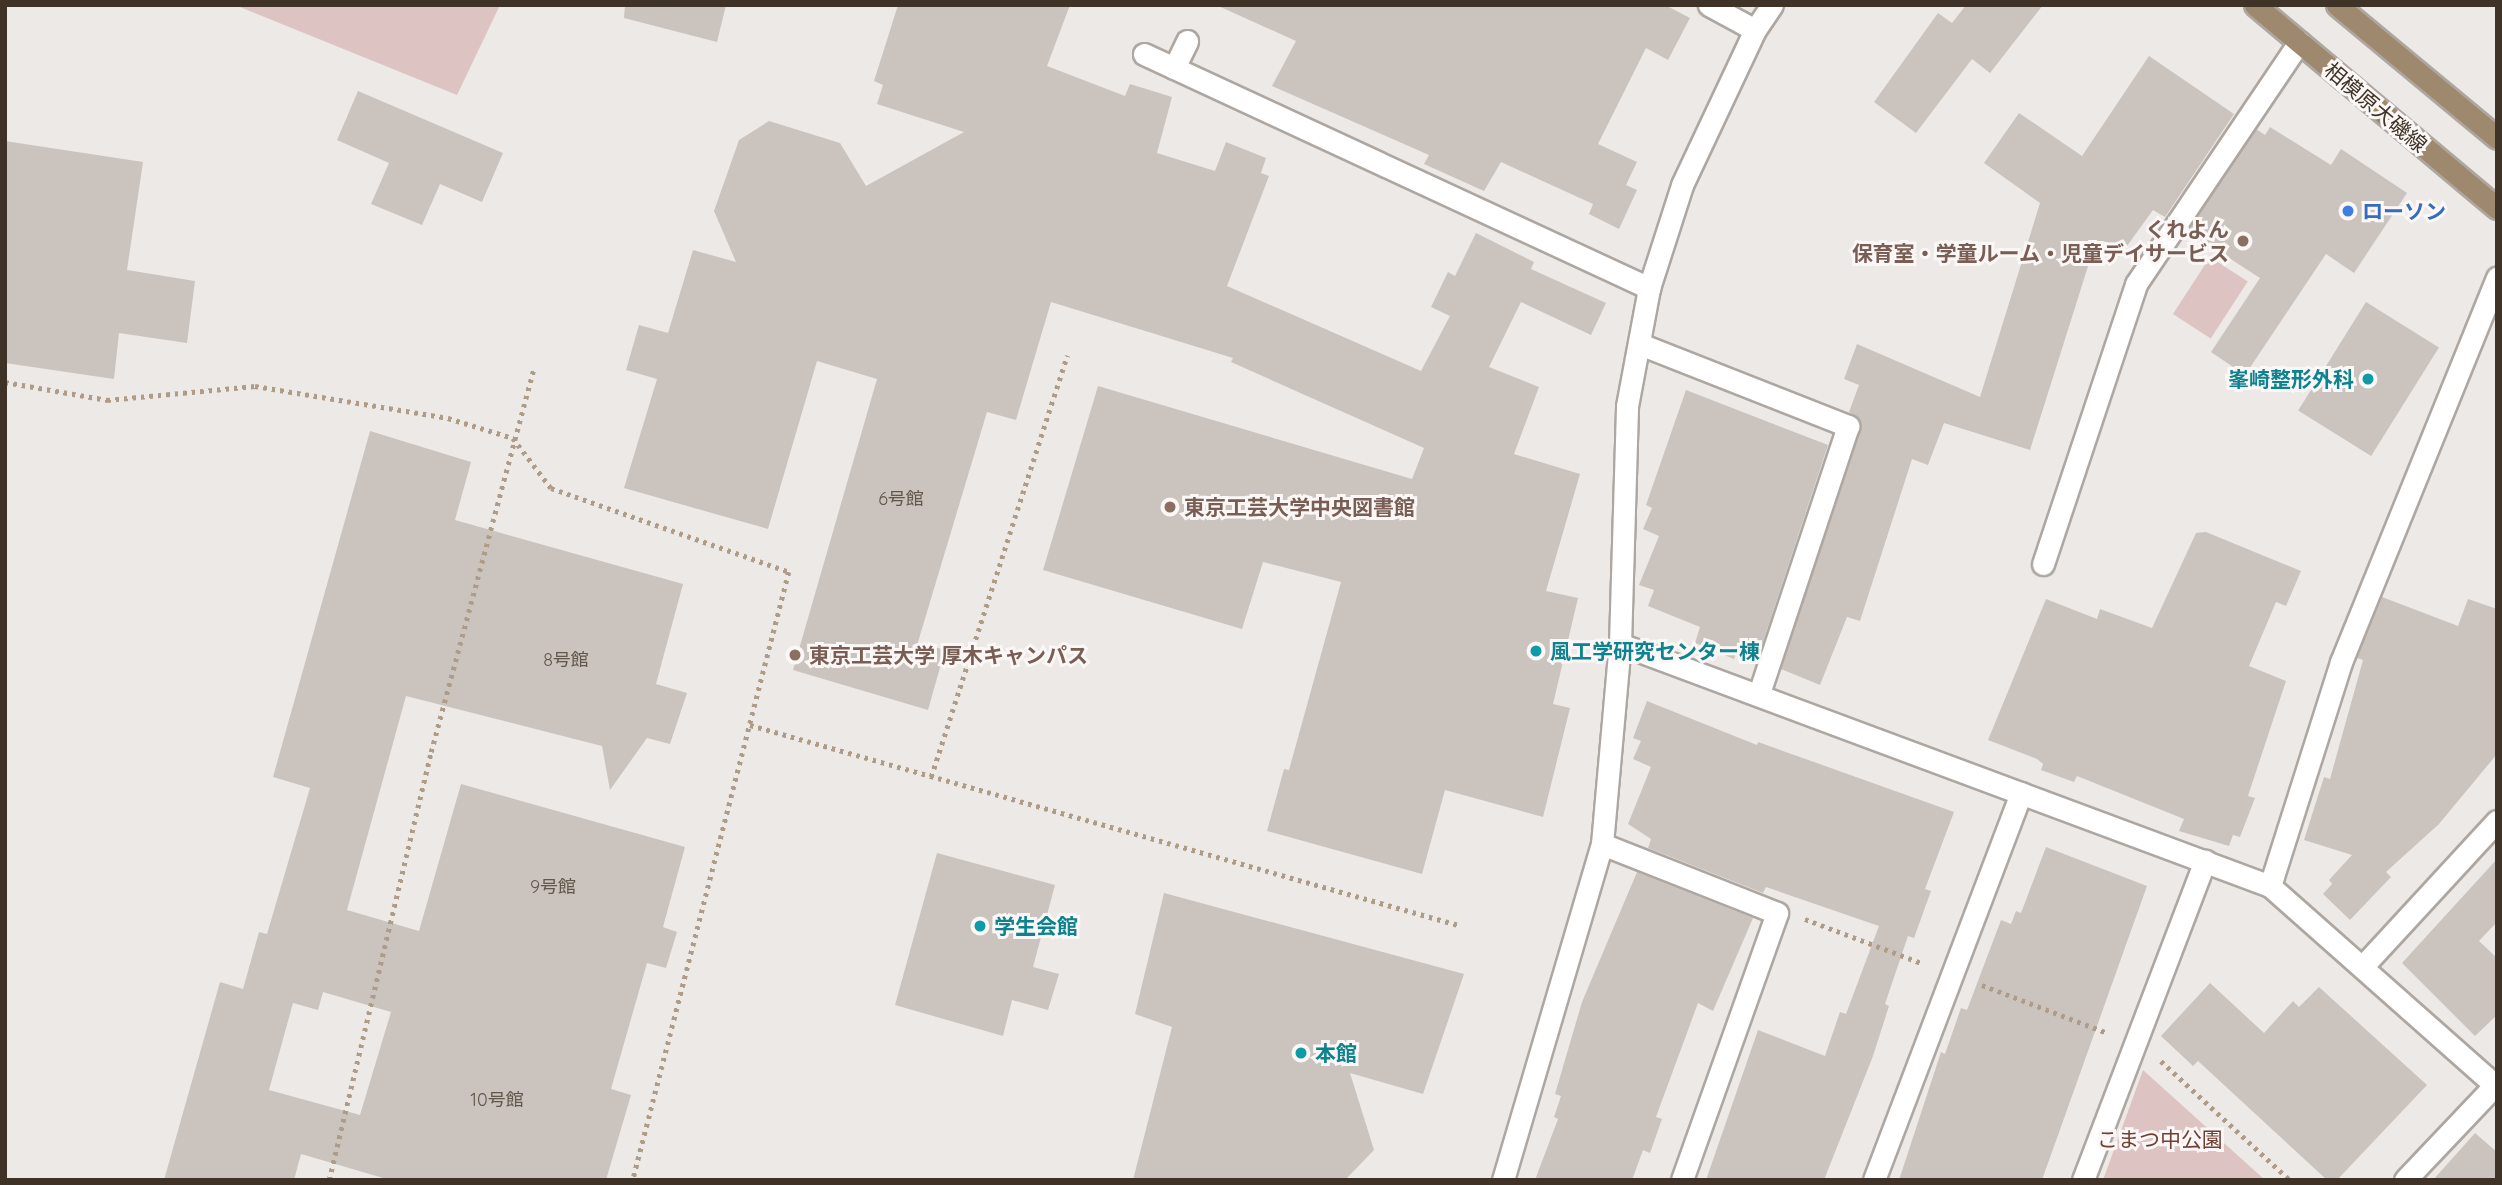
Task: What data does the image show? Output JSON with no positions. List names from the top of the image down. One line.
{"streets":{"main road":["相模原大磯線"]},"parks":["こまつ中公園"],"places":["ローソン","くれよん 保育室・学童ルーム・児童デイサービス","峯崎整形外科","東京工芸大学中央図書館","風工学研究センター棟","東京工芸大学 厚木キャンパス","学生会館","本館"],"house_numbers":["6号館","8号館","9号館","10号館"]}
